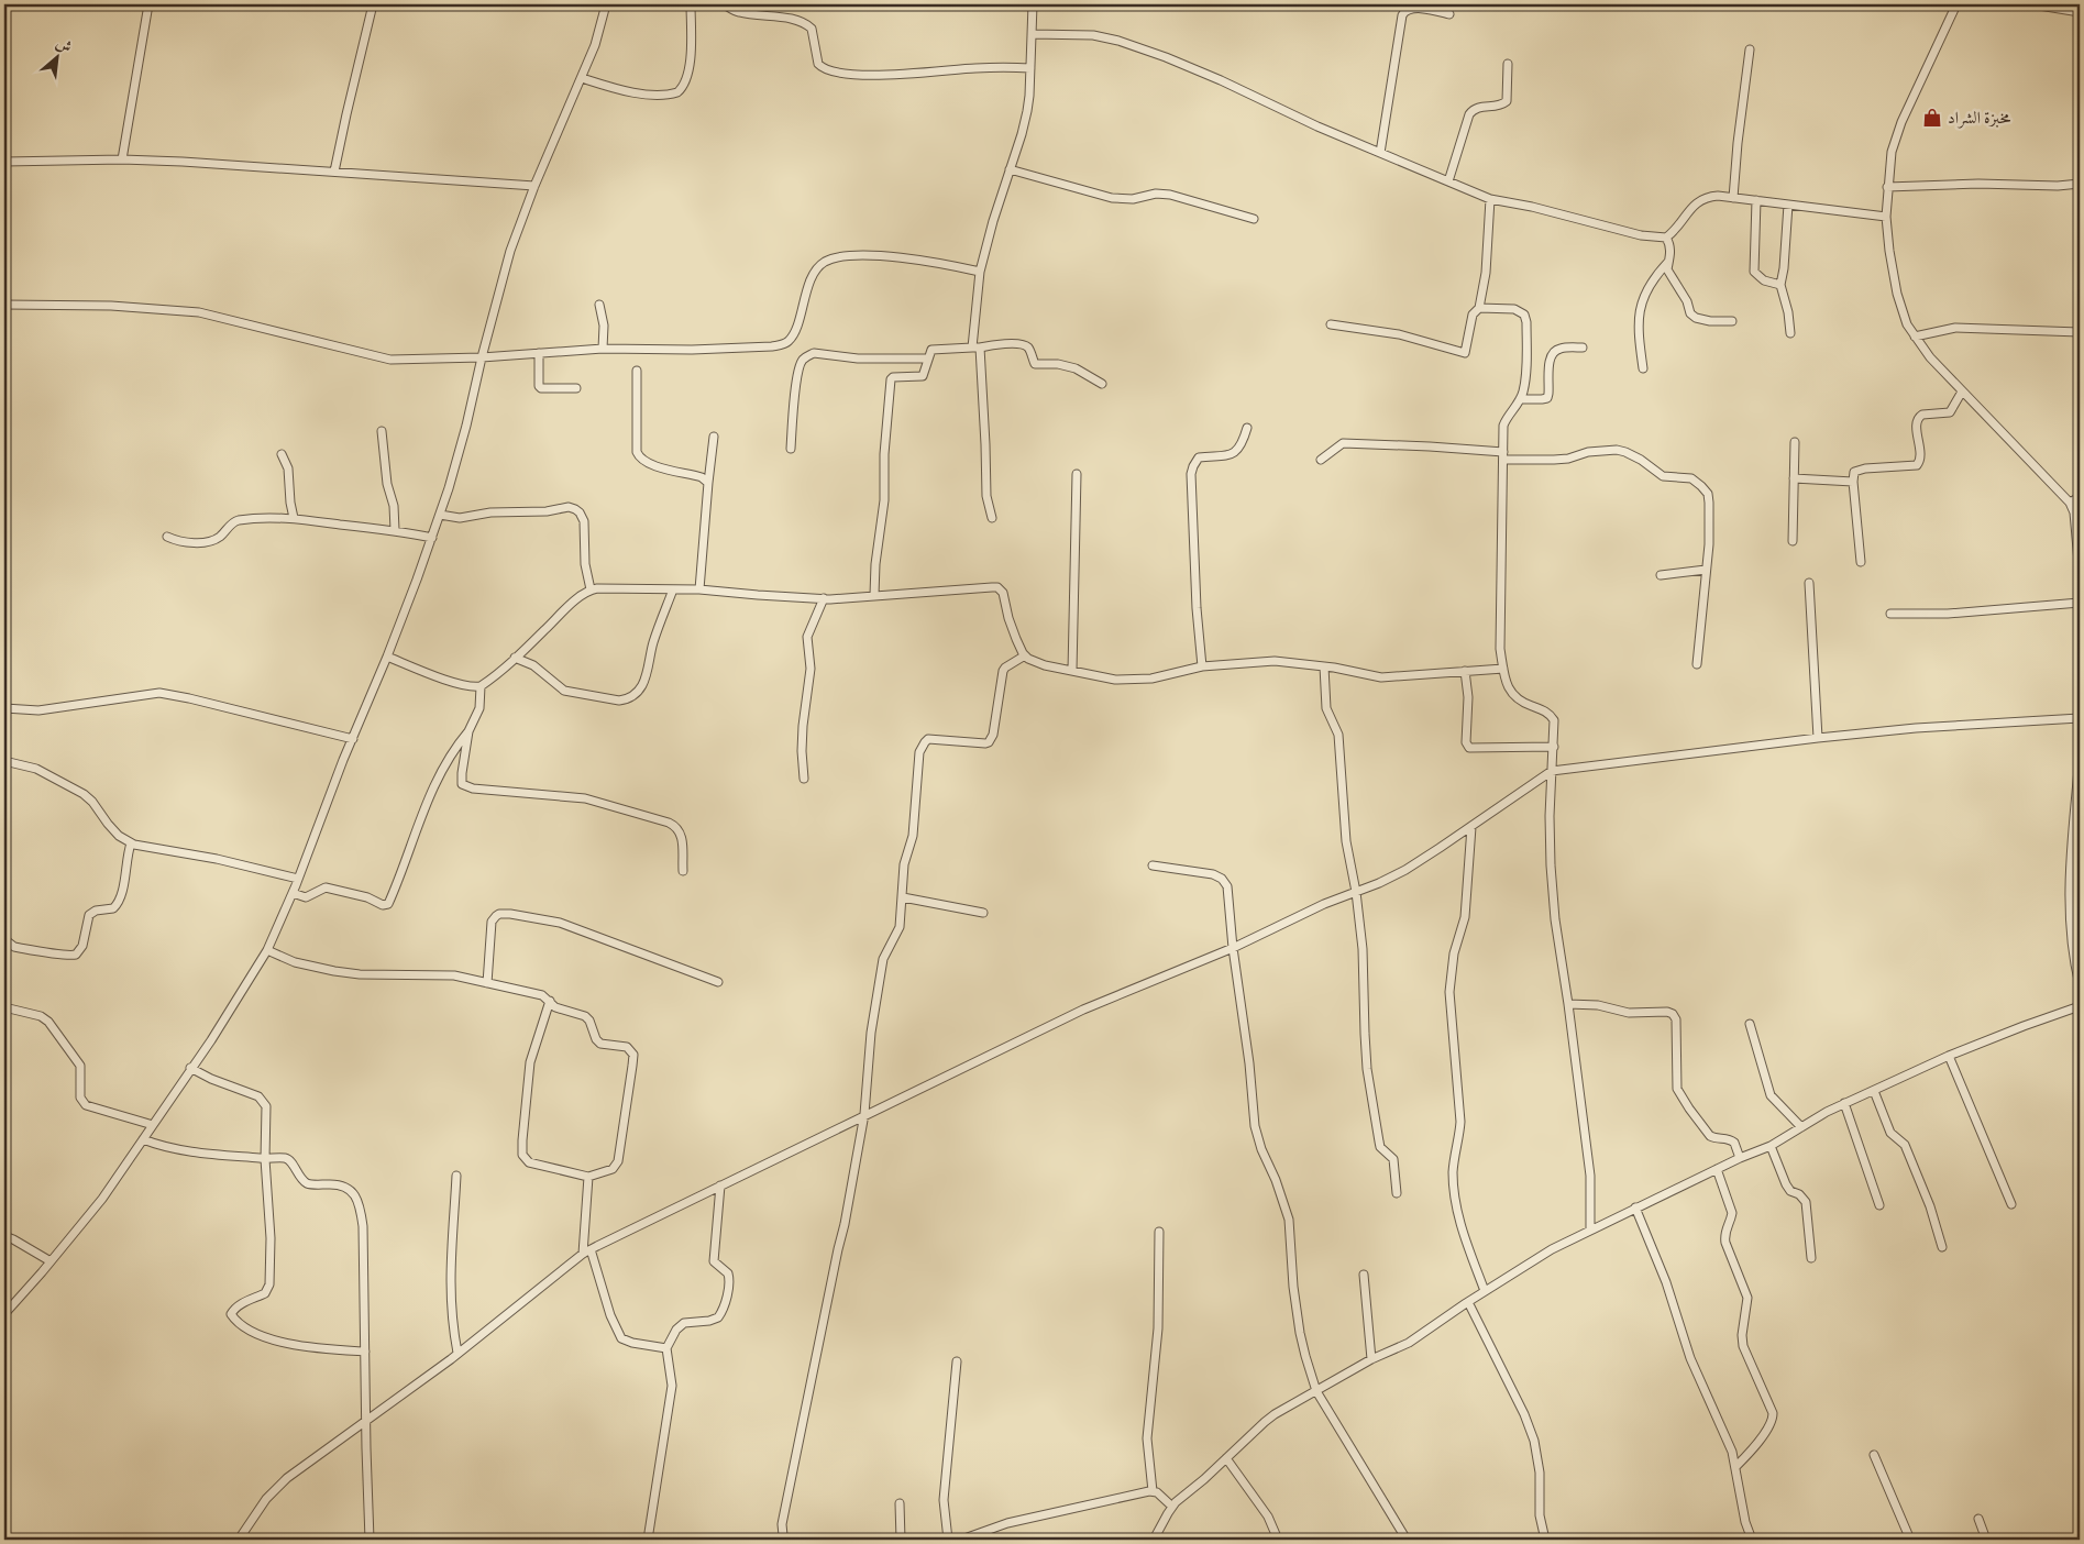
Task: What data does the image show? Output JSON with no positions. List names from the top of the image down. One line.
{"places":{"shop":["مخبزة الشراد"]},"north":"top right"}
